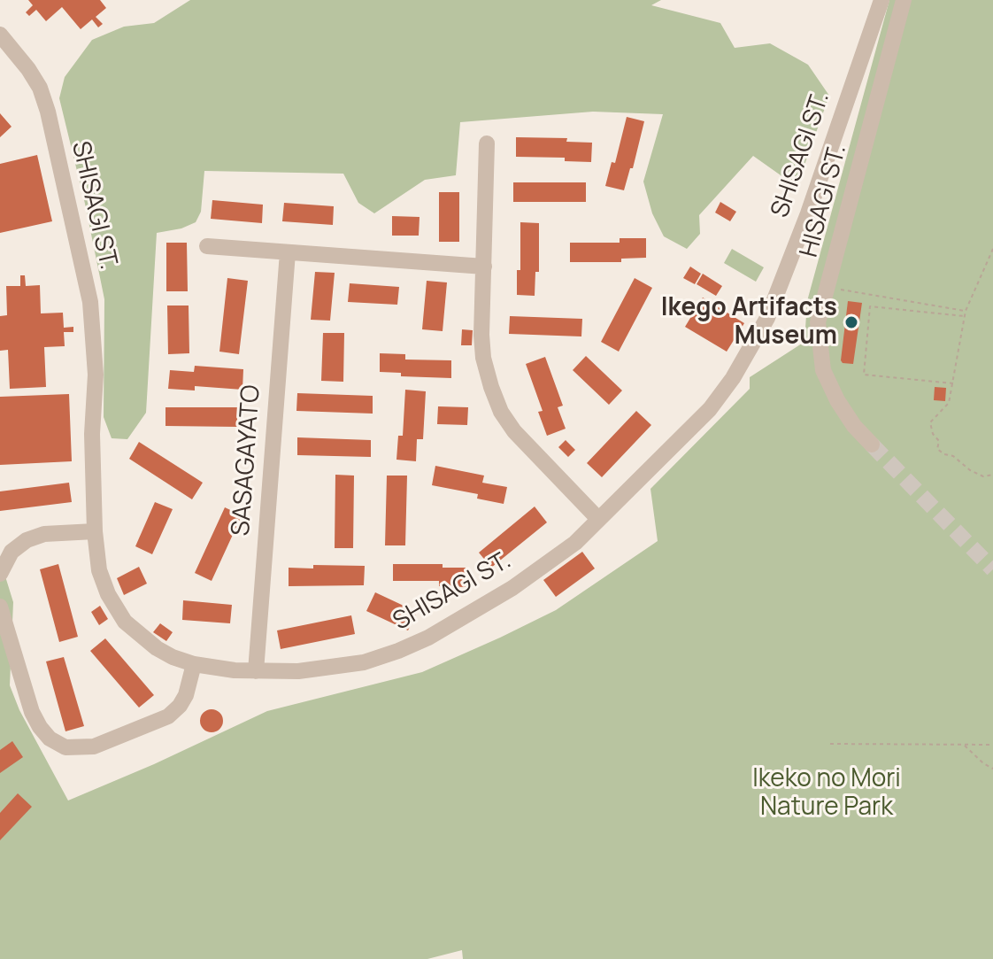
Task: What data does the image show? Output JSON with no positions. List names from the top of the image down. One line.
{"streets":{"lane":["SHISAGI ST.","HISAGI ST.","SASAGAYATO"]},"crossings":[["SHISAGI ST.","SASAGAYATO"]],"parks":["Ikeko no Mori Nature Park"],"places":["Ikego Artifacts Museum"]}
